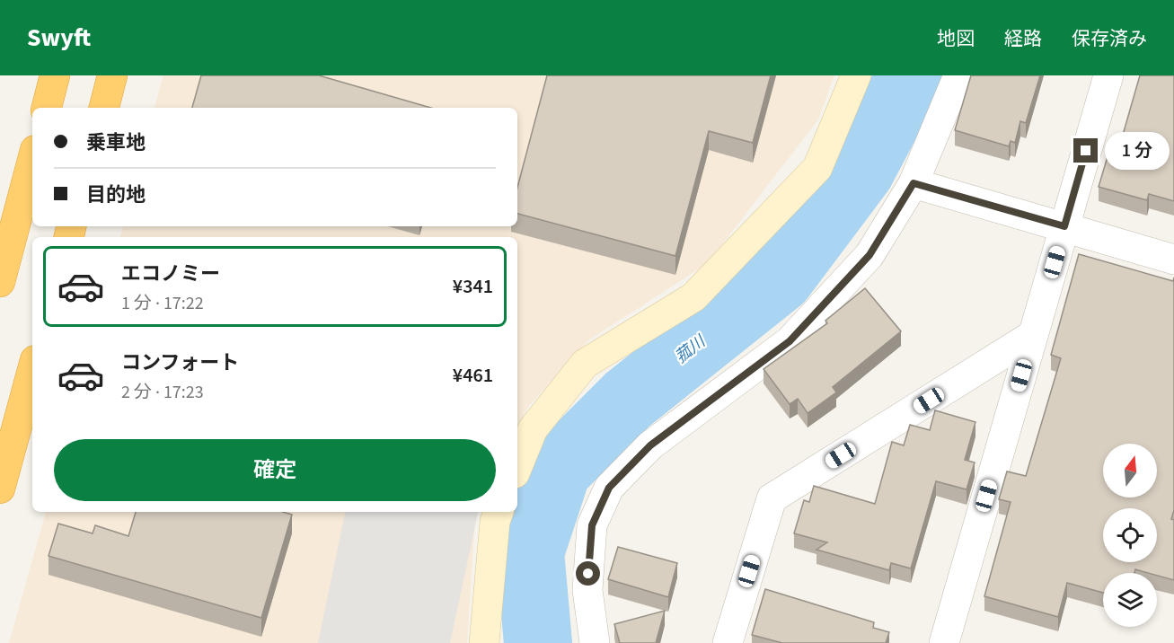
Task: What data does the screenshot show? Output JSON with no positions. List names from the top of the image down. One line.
{"water":["菰川"],"north":"top","page":{"header":"Swyft","nav":["地図","経路","保存済み"],"banner":["乗車地","目的地"],"bubble":"1 分","list":[{"name":"エコノミー","note":"1 分 · 17:22","value":"¥341"},{"name":"コンフォート","note":"2 分 · 17:23","value":"¥461"}],"buttons":"確定"}}
